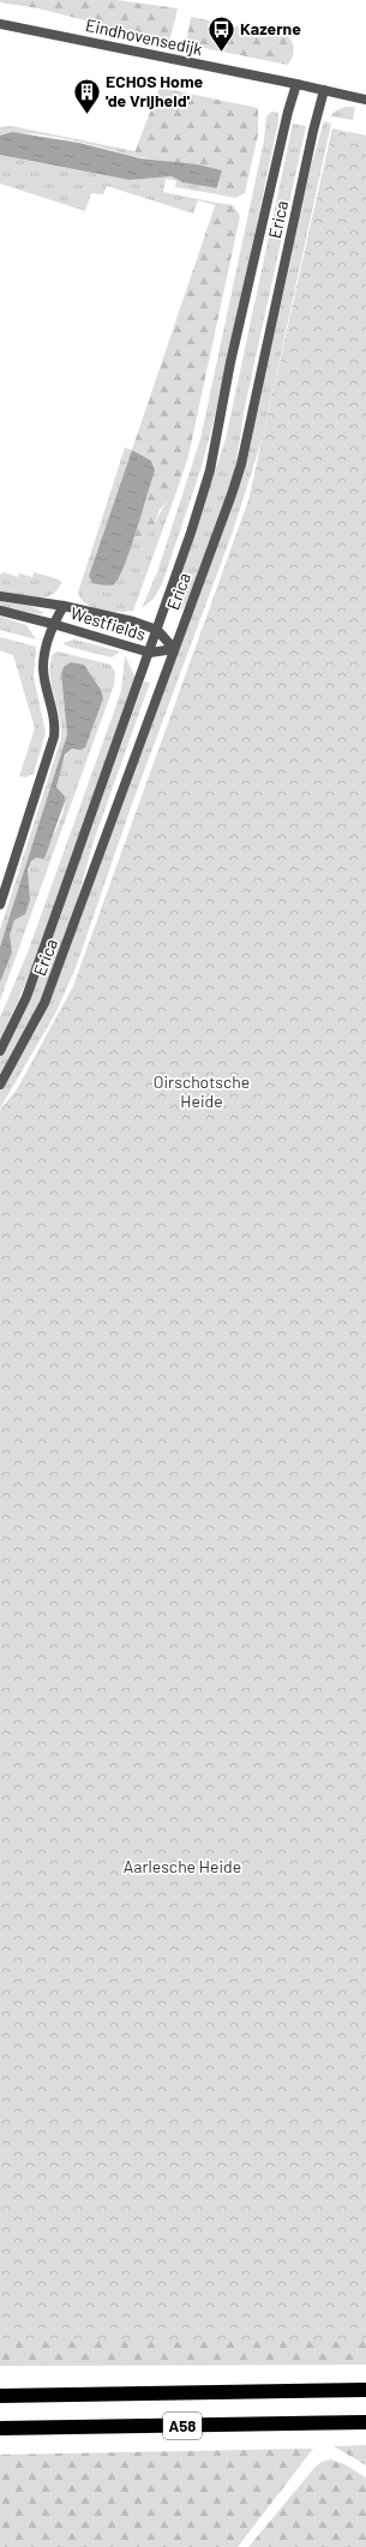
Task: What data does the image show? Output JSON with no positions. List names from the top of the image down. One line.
{"streets":{"highway":["A58"],"street":["Eindhovensedijk","Erica","Westfields"]},"crossings":[["Eindhovensedijk","Erica"],["Erica","Westfields"]],"parks":["Oirschotsche Heide","Aarlesche Heide"],"places":{"bus stop":["Kazerne"],"building":["ECHOS Home 'de Vrijheid'"]}}
